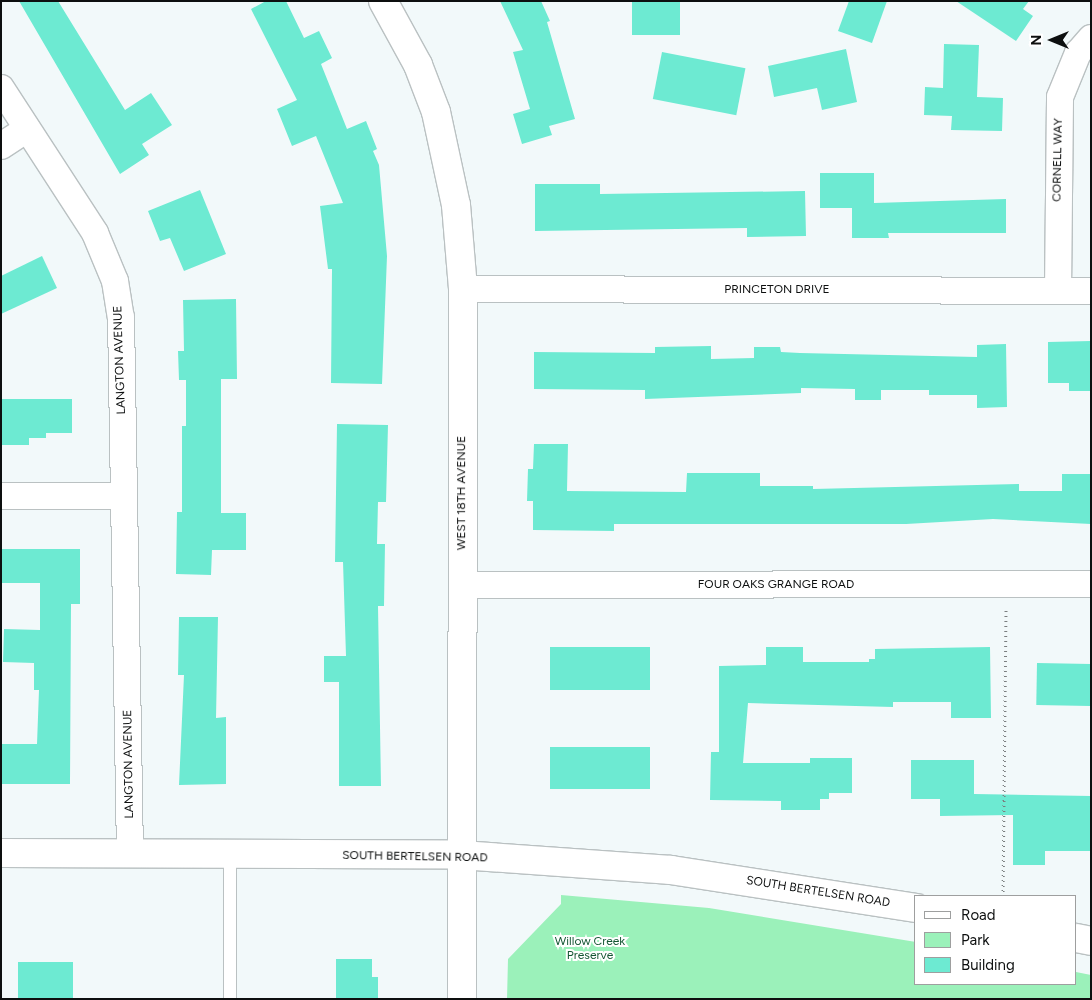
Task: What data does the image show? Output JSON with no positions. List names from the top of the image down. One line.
{"streets":{"street":["CORNELL WAY","PRINCETON DRIVE","LANGTON AVENUE","WEST 18TH AVENUE","FOUR OAKS GRANGE ROAD","SOUTH BERTELSEN ROAD"]},"crossings":[["CORNELL WAY","PRINCETON DRIVE"],["PRINCETON DRIVE","WEST 18TH AVENUE"],["LANGTON AVENUE","SOUTH BERTELSEN ROAD"],["WEST 18TH AVENUE","FOUR OAKS GRANGE ROAD"],["WEST 18TH AVENUE","SOUTH BERTELSEN ROAD"]],"parks":["Willow Creek Preserve"],"legend":["Road","Park","Building"],"north":"left"}
